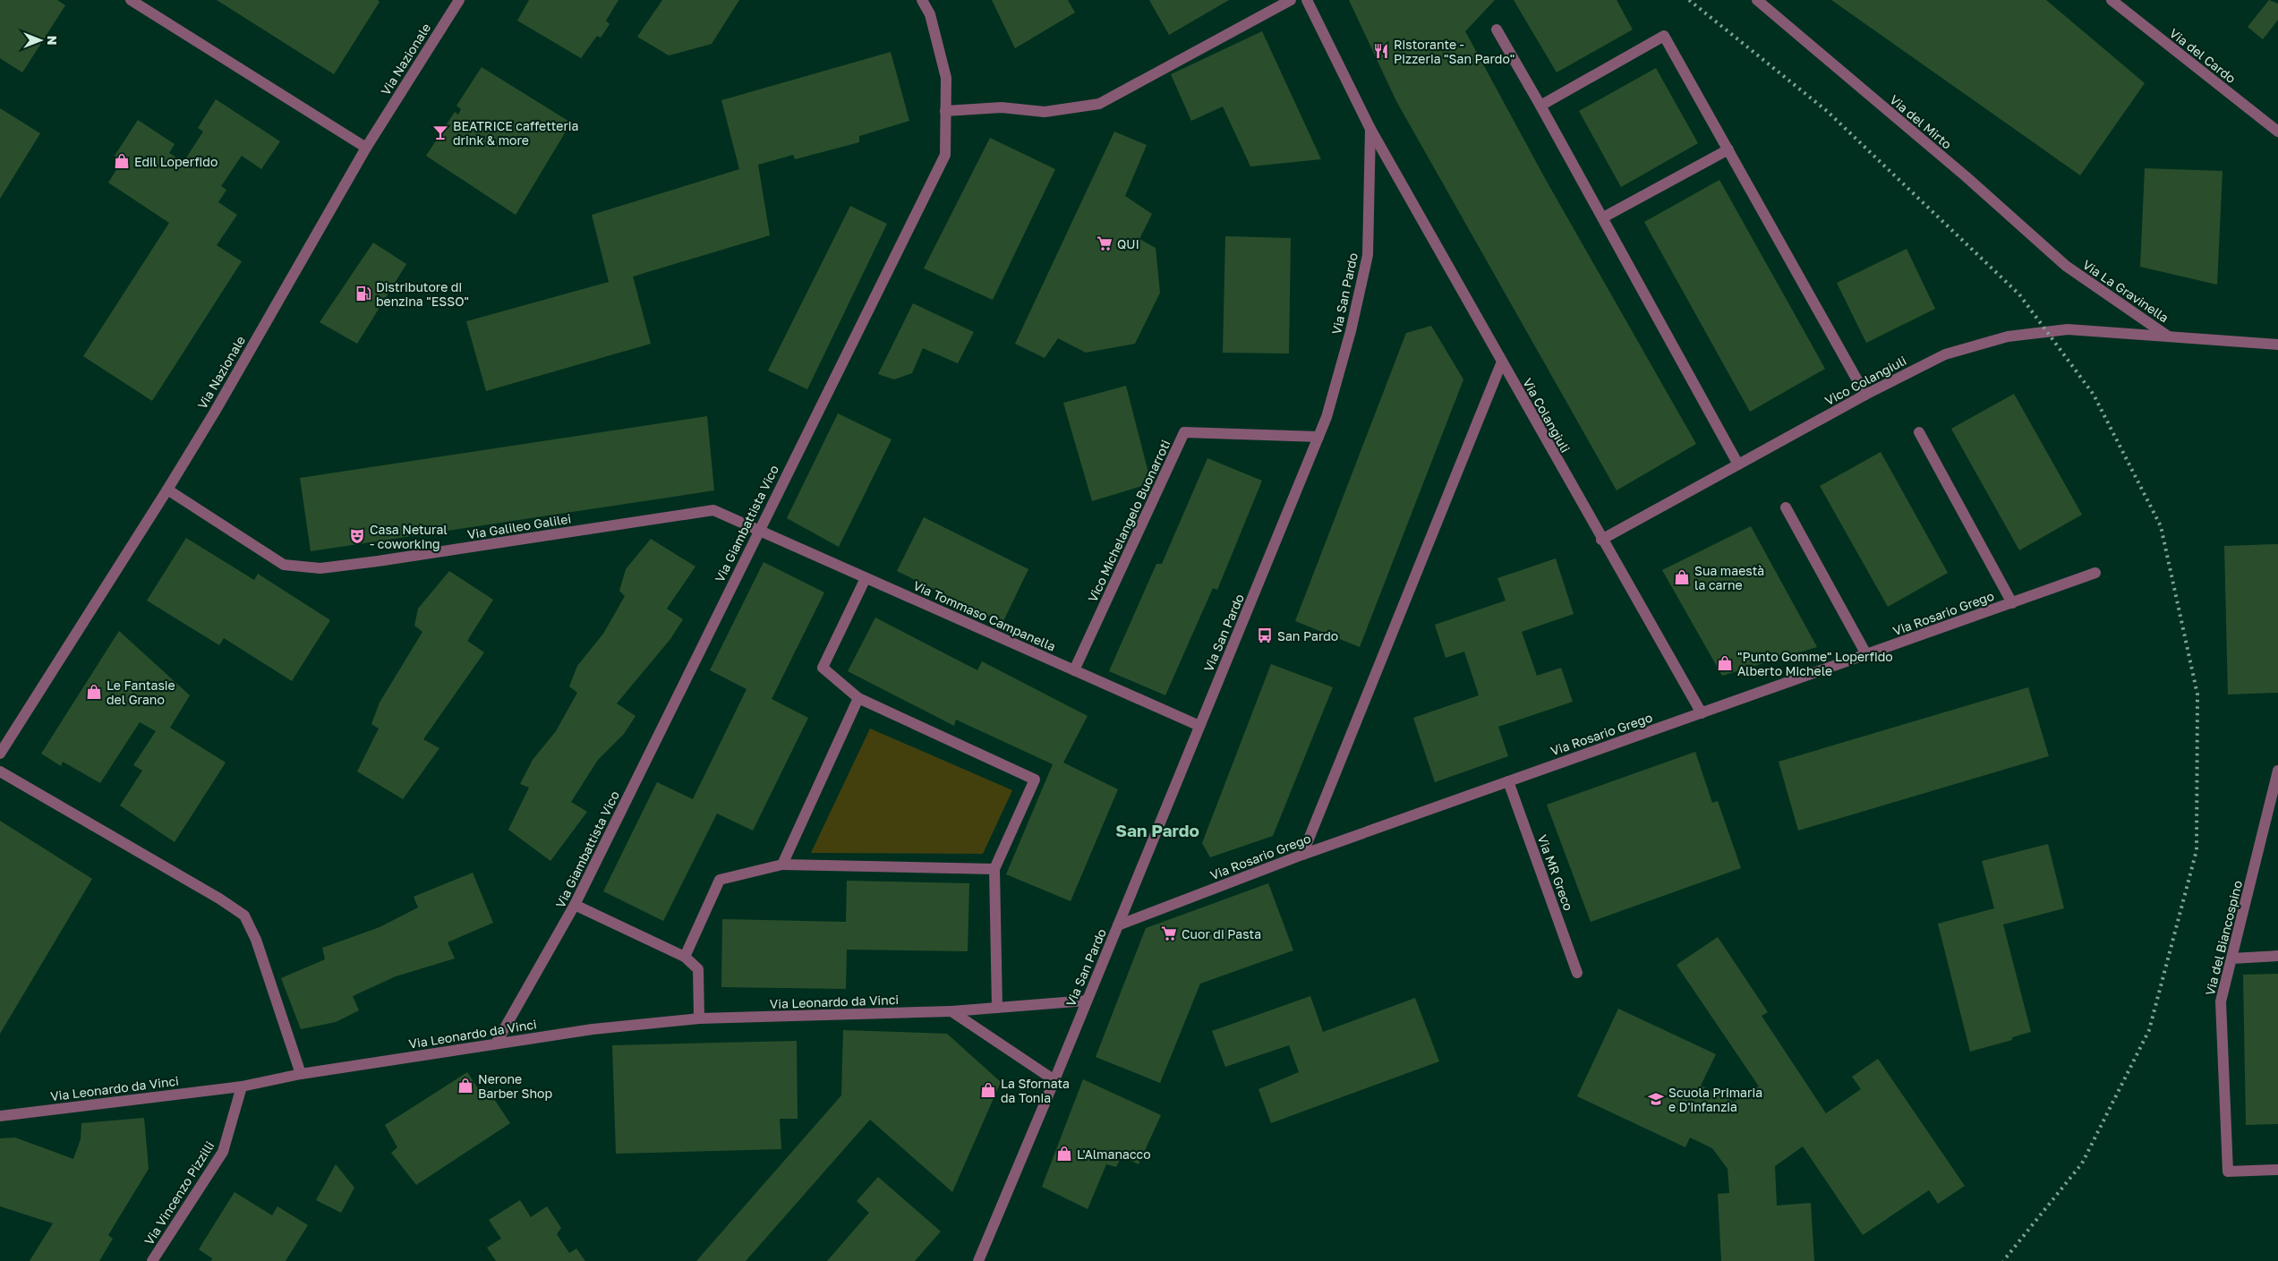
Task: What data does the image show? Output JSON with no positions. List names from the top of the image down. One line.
{"streets":{"street":["Via del Cardo","Via Nazionale","Via del Mirto","Via La Gravinella","Via San Pardo","Vico Colangiuli","Via Colangiuli","Vico Michelangelo Buonarroti","Via Giambattista Vico","Via Galileo Galilei","Via Rosario Grego","Via Tommaso Campanella","Via MR Greco","Via del Biancospino","Via Leonardo da Vinci","Via Vincenzo Pizzilli"]},"crossings":[["Via Nazionale","Via Galileo Galilei"],["Via del Mirto","Via La Gravinella"],["Via La Gravinella","Vico Colangiuli"],["Via San Pardo","Via Colangiuli"],["Via San Pardo","Vico Michelangelo Buonarroti"],["Via San Pardo","Via Rosario Grego"],["Via San Pardo","Via Tommaso Campanella"],["Via San Pardo","Via Leonardo da Vinci"],["Vico Colangiuli","Via Colangiuli"],["Via Colangiuli","Via Rosario Grego"],["Vico Michelangelo Buonarroti","Via Tommaso Campanella"],["Via Giambattista Vico","Via Galileo Galilei"],["Via Giambattista Vico","Via Tommaso Campanella"],["Via Giambattista Vico","Via Leonardo da Vinci"],["Via Galileo Galilei","Via Tommaso Campanella"],["Via Rosario Grego","Via MR Greco"],["Via Leonardo da Vinci","Via Vincenzo Pizzilli"]],"districts":["San Pardo"],"places":{"restaurant":["Ristorante - Pizzeria \"San Pardo\""],"bar":["BEATRICE caffetteria drink & more"],"shop":["Edil Loperfido","Sua maestà la carne","\"Punto Gomme\" Loperfido Alberto Michele","Le Fantasie del Grano","Nerone Barber Shop","La Sfornata da Tonia","L'Almanacco"],"supermarket":["QUI","Cuor di Pasta"],"fuel station":["Distributore di benzina \"ESSO\""],"theatre":["Casa Netural - coworking"],"bus stop":["San Pardo"],"school or university":["Scuola Primaria e D'infanzia"]},"north":"right"}
